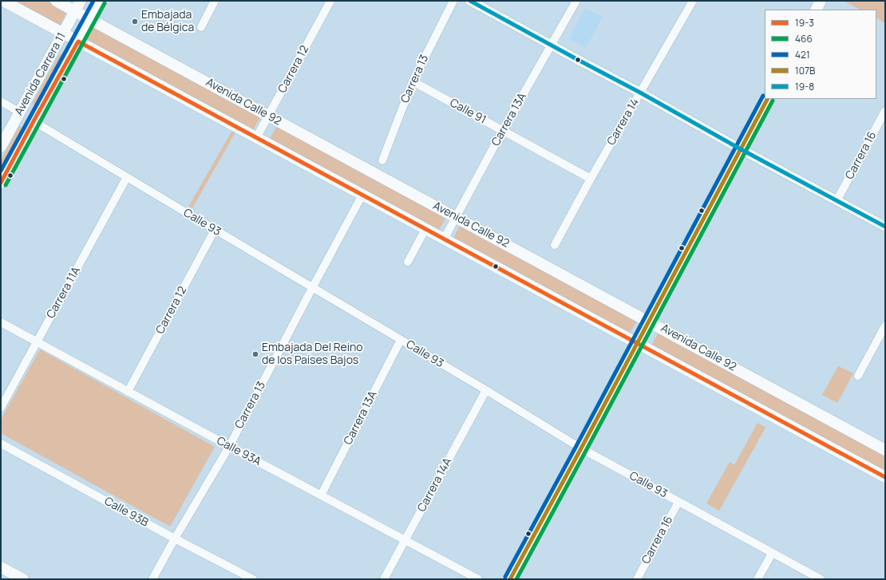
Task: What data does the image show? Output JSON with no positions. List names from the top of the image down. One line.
{"streets":{"main road":["Avenida Carrera 11","Avenida Calle 92"],"street":["Carrera 12","Carrera 13","Calle 91","Carrera 13A","Carrera 14","Carrera 16","Calle 93","Carrera 11A","Calle 93A","Carrera 14A","Calle 93B"]},"crossings":[["Carrera 12","Avenida Calle 92"],["Carrera 12","Calle 93"],["Carrera 12","Calle 93A"],["Avenida Carrera 11","Avenida Calle 92"],["Avenida Carrera 11","Calle 93"],["Carrera 13","Calle 91"],["Carrera 13","Calle 93"],["Carrera 13","Calle 93A"],["Carrera 13","Calle 93B"],["Avenida Calle 92","Carrera 13A"],["Calle 91","Carrera 13A"],["Calle 91","Carrera 14"],["Carrera 13A","Calle 93"],["Carrera 13A","Calle 93A"],["Carrera 16","Calle 93"],["Calle 93","Carrera 11A"],["Calle 93","Carrera 14A"],["Carrera 11A","Calle 93A"],["Calle 93A","Carrera 14A"]],"places":["Embajada de Bélgica","Embajada Del Reino de los Países Bajos"],"lines":["transit line 421","transit line 19-8","transit line 466","transit line 19-3","transit line 107B"],"legend":["19-3","466","421","107B","19-8"]}
